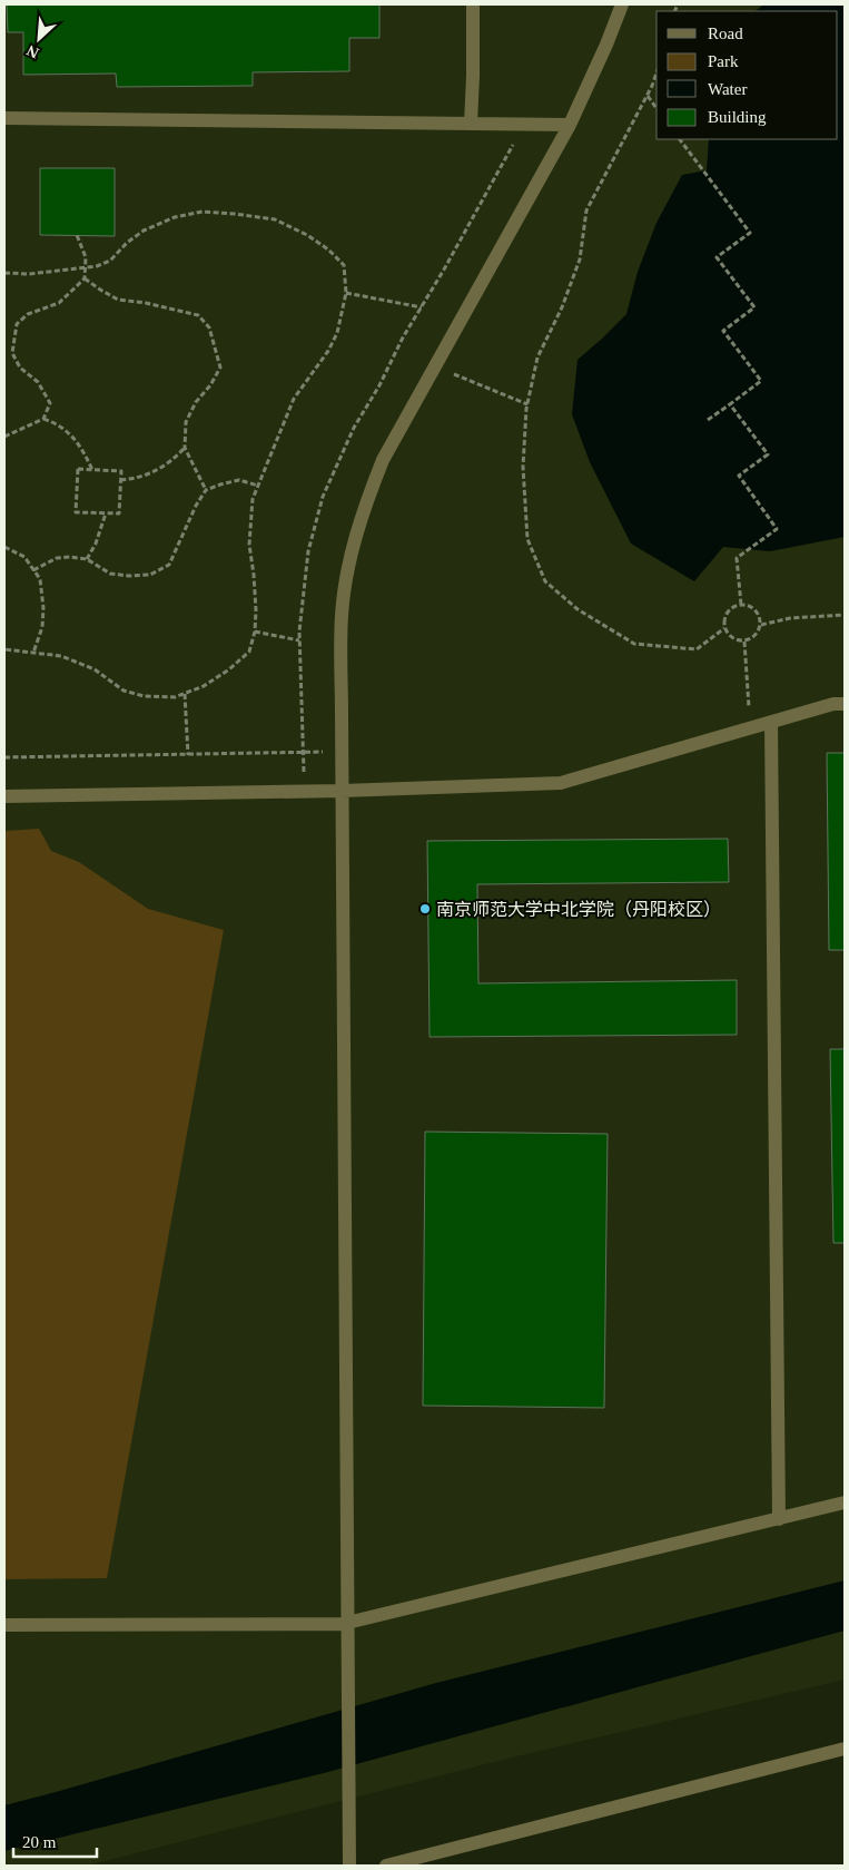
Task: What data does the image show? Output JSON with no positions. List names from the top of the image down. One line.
{"places":["南京师范大学中北学院（丹阳校区）"],"legend":["Road","Park","Water","Building"],"scale_bar":"20 m","north":"bottom left"}
